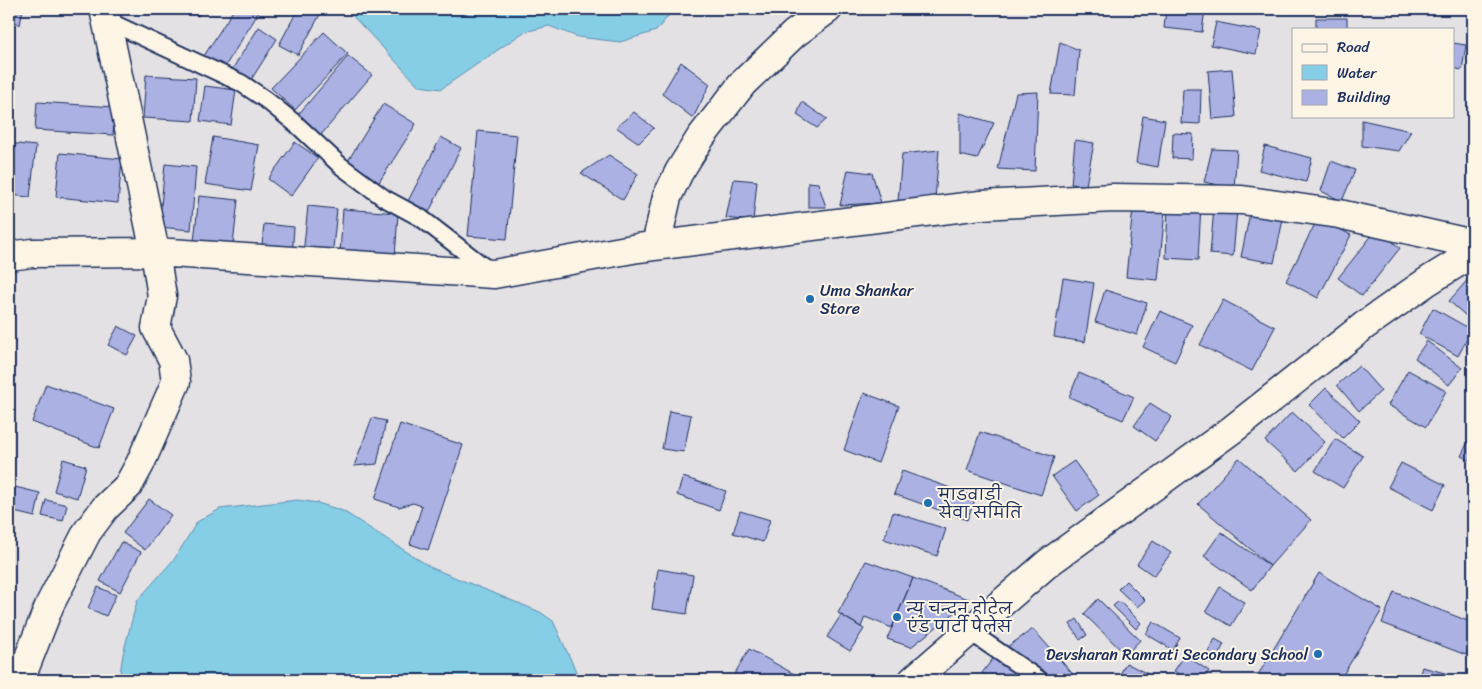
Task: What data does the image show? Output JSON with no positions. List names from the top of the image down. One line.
{"places":["Uma Shankar Store","माडवाडी सेवा समिति","न्यु चन्दन होटेल एंड पार्टी पेलेस","Devsharan Ramrati Secondary School"],"legend":["Road","Water","Building"]}
